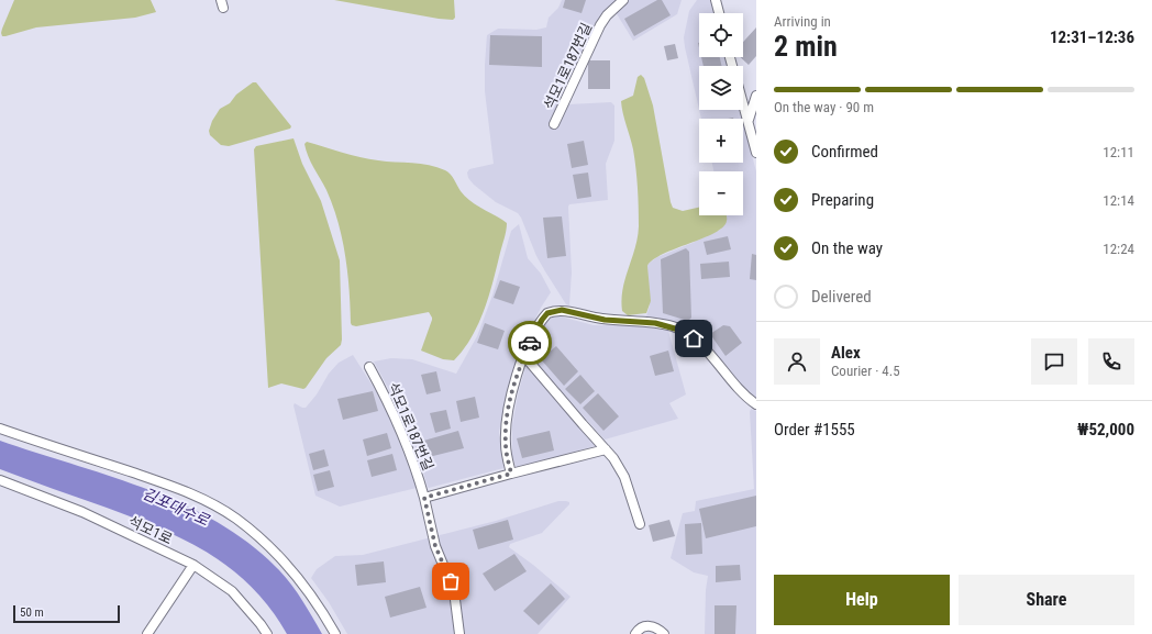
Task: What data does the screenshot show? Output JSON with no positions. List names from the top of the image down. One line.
{"streets":{"lane":["석모1로187번길","석모1로"]},"water":["김포대수로"],"scale_bar":"50 m","page":{"heading":["2 min","Arriving in","12:31–12:36"],"panel":["Alex","Courier · 4.5","Order #1555","₩52,000"],"map_buttons":["+","−"],"bar":"On the way · 90 m","list":[["Confirmed","12:11"],["Preparing","12:14"],["On the way","12:24"],"Delivered"],"buttons":["Help","Share"],"scale":"50 m"}}
